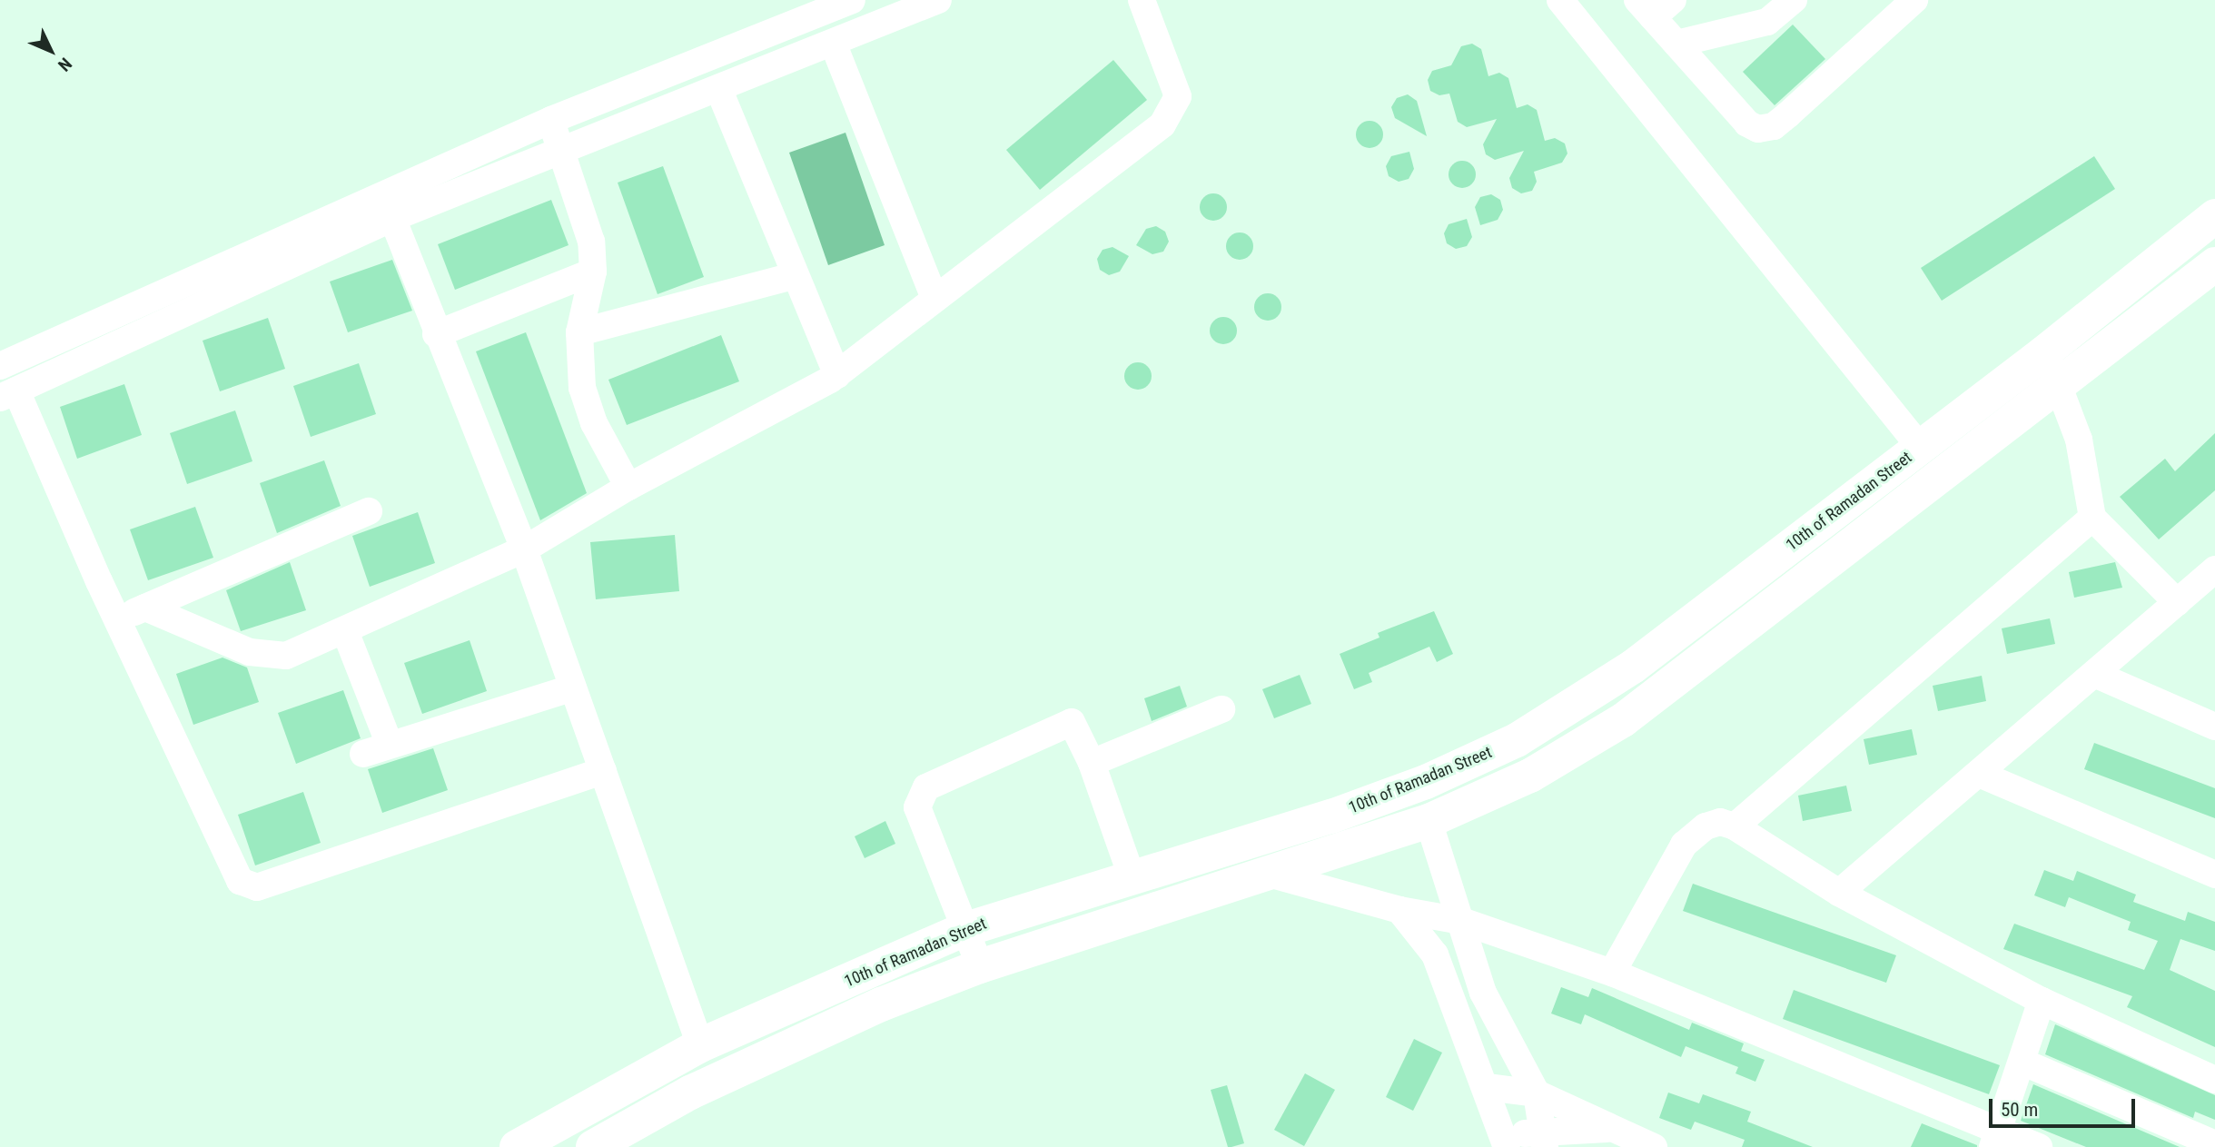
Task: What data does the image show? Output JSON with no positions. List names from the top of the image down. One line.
{"streets":{"main road":["10th of Ramadan Street"]},"scale_bar":"50 m","north":"bottom right"}
